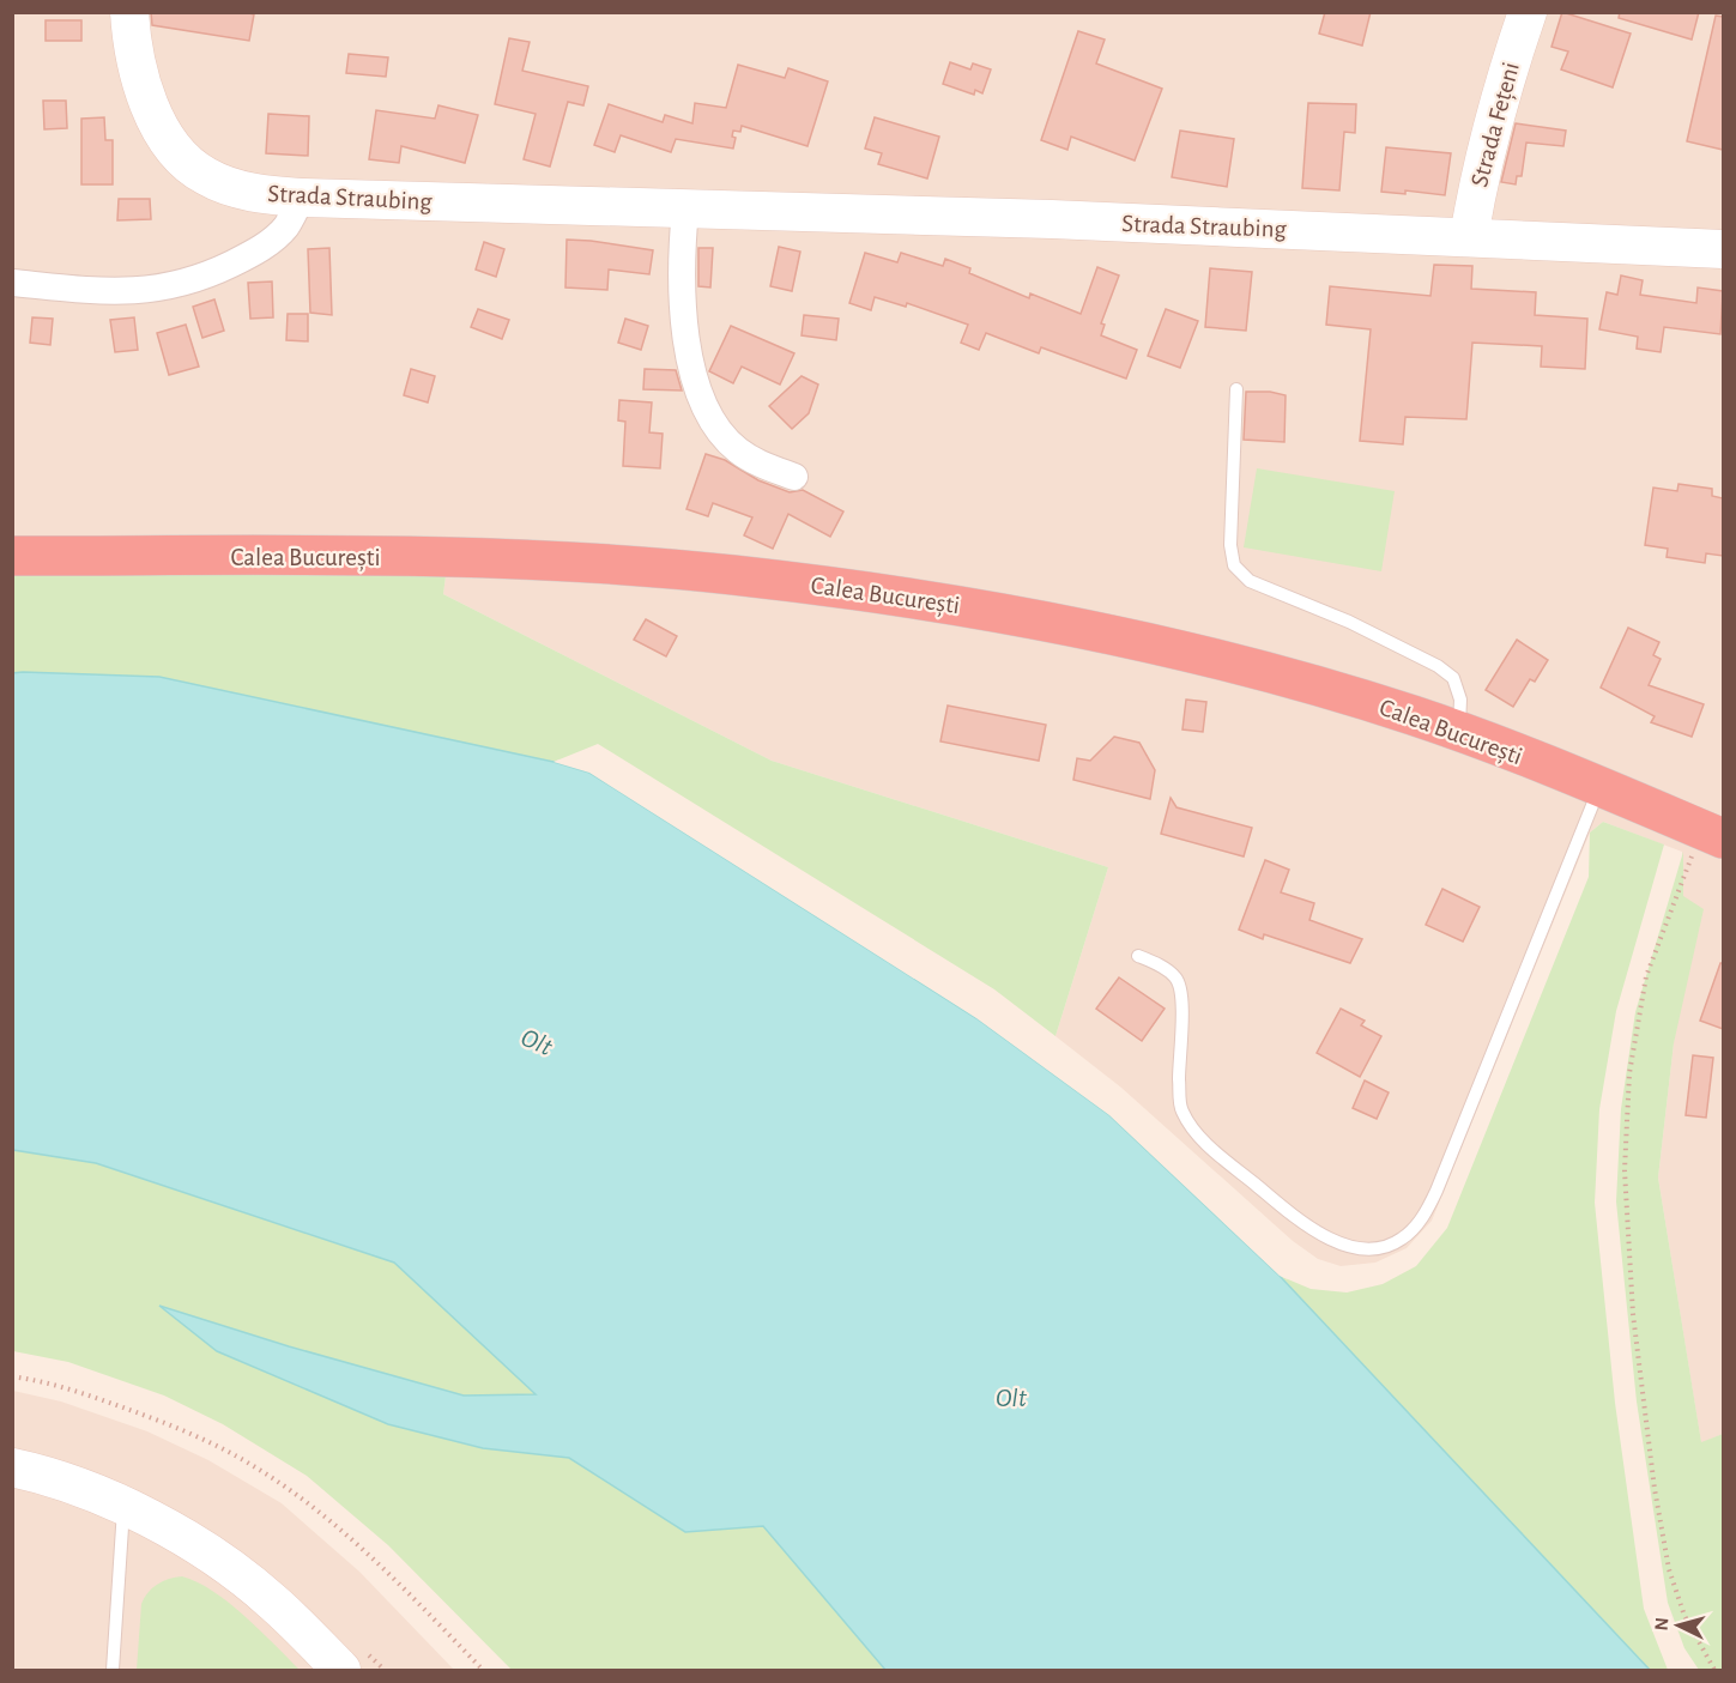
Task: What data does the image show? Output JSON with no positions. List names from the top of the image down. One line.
{"streets":{"highway":["Calea București"],"main road":["Strada Fețeni","Strada Straubing"]},"crossings":[["Strada Fețeni","Strada Straubing"]],"water":["Olt"],"north":"left"}
